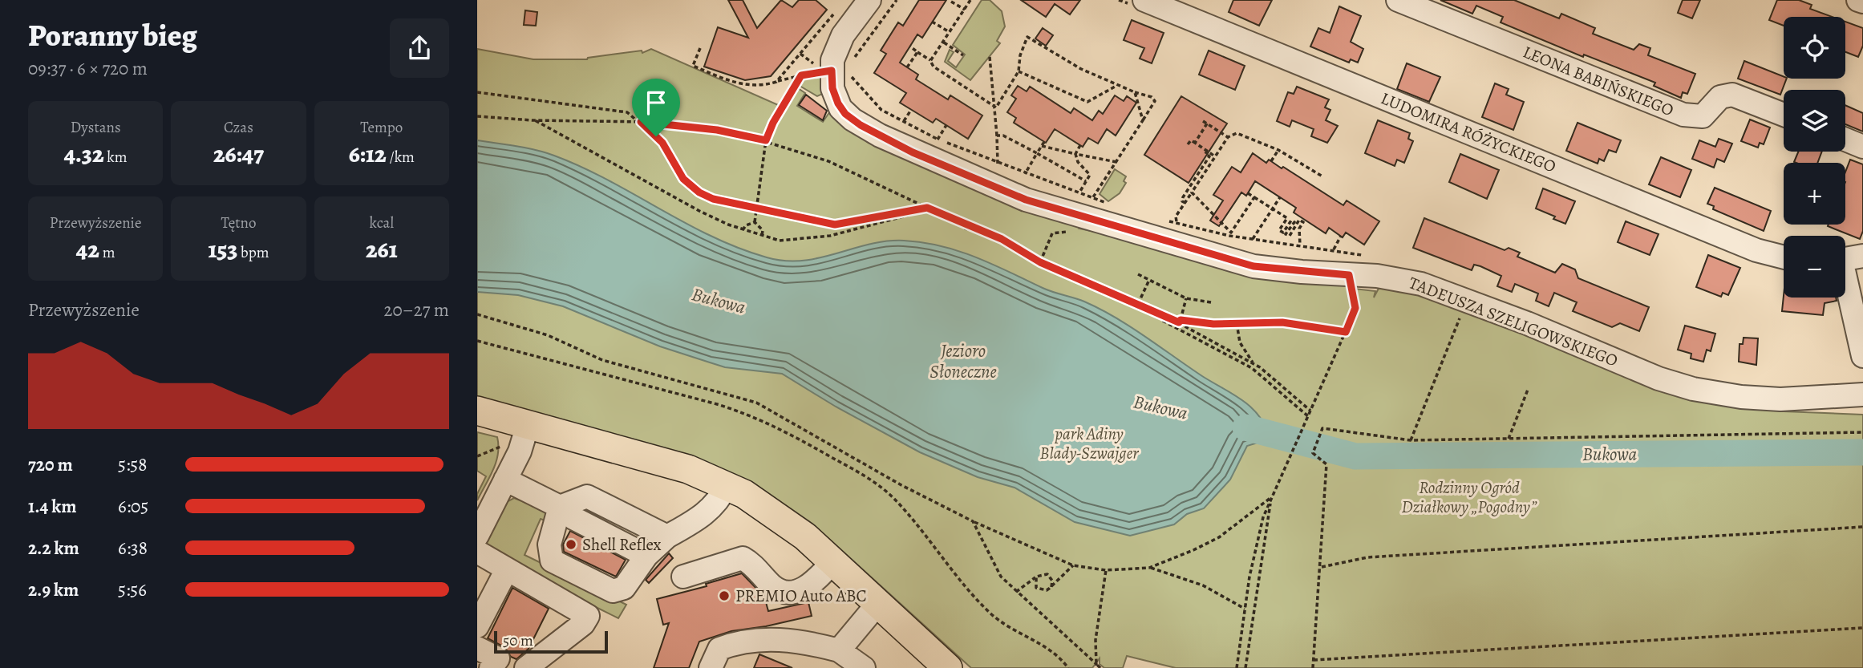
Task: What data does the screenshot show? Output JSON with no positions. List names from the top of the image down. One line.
{"streets":{"street":["LEONA BABIŃSKIEGO","LUDOMIRA RÓŻYCKIEGO","TADEUSZA SZELIGOWSKIEGO"]},"water":["Bukowa","Jezioro Słoneczne"],"parks":["park Adiny Blady-Szwajger","Rodzinny Ogród Działkowy „Pogodny”"],"places":["Shell Reflex","PREMIO Auto ABC"],"scale_bar":"50 m","page":{"heading":["Poranny bieg","09:37 · 6 × 720 m"],"map_buttons":["+","−"],"stats":[["Dystans","4.32 km"],["Czas","26:47"],["Tempo","6:12 /km"],["Przewyższenie","42 m"],["Tętno","153 bpm"],["kcal","261"]],"chart":["Przewyższenie","20–27 m"],"list":[{"name":"720 m","note":"5:58"},{"name":"1.4 km","note":"6:05"},{"name":"2.2 km","note":"6:38"},{"name":"2.9 km","note":"5:56"}],"scale":"50 m"}}
